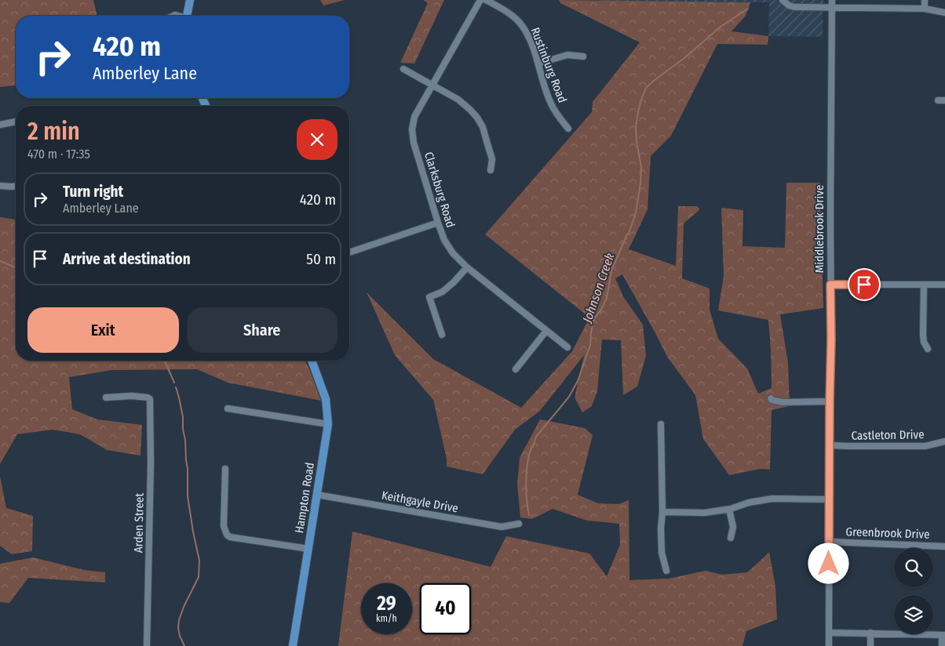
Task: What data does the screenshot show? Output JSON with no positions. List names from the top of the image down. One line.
{"streets":{"main road":["Hampton Road"],"street":["Rustinburg Road","Clarksburg Road","Middlebrook Drive","Castleton Drive","Keithgayle Drive","Arden Street","Greenbrook Drive"]},"crossings":[["Middlebrook Drive","Castleton Drive"],["Middlebrook Drive","Greenbrook Drive"],["Hampton Road","Keithgayle Drive"]],"water":["Johnson Creek"],"page":{"turn":["420 m","Amberley Lane"],"heading":["2 min","470 m · 17:35"],"list":[{"name":"Turn right","note":"Amberley Lane","value":"420 m"},{"name":"Arrive at destination","value":"50 m"}],"buttons":["Exit","Share"],"speed":"29 km/h","limit":"40"}}
